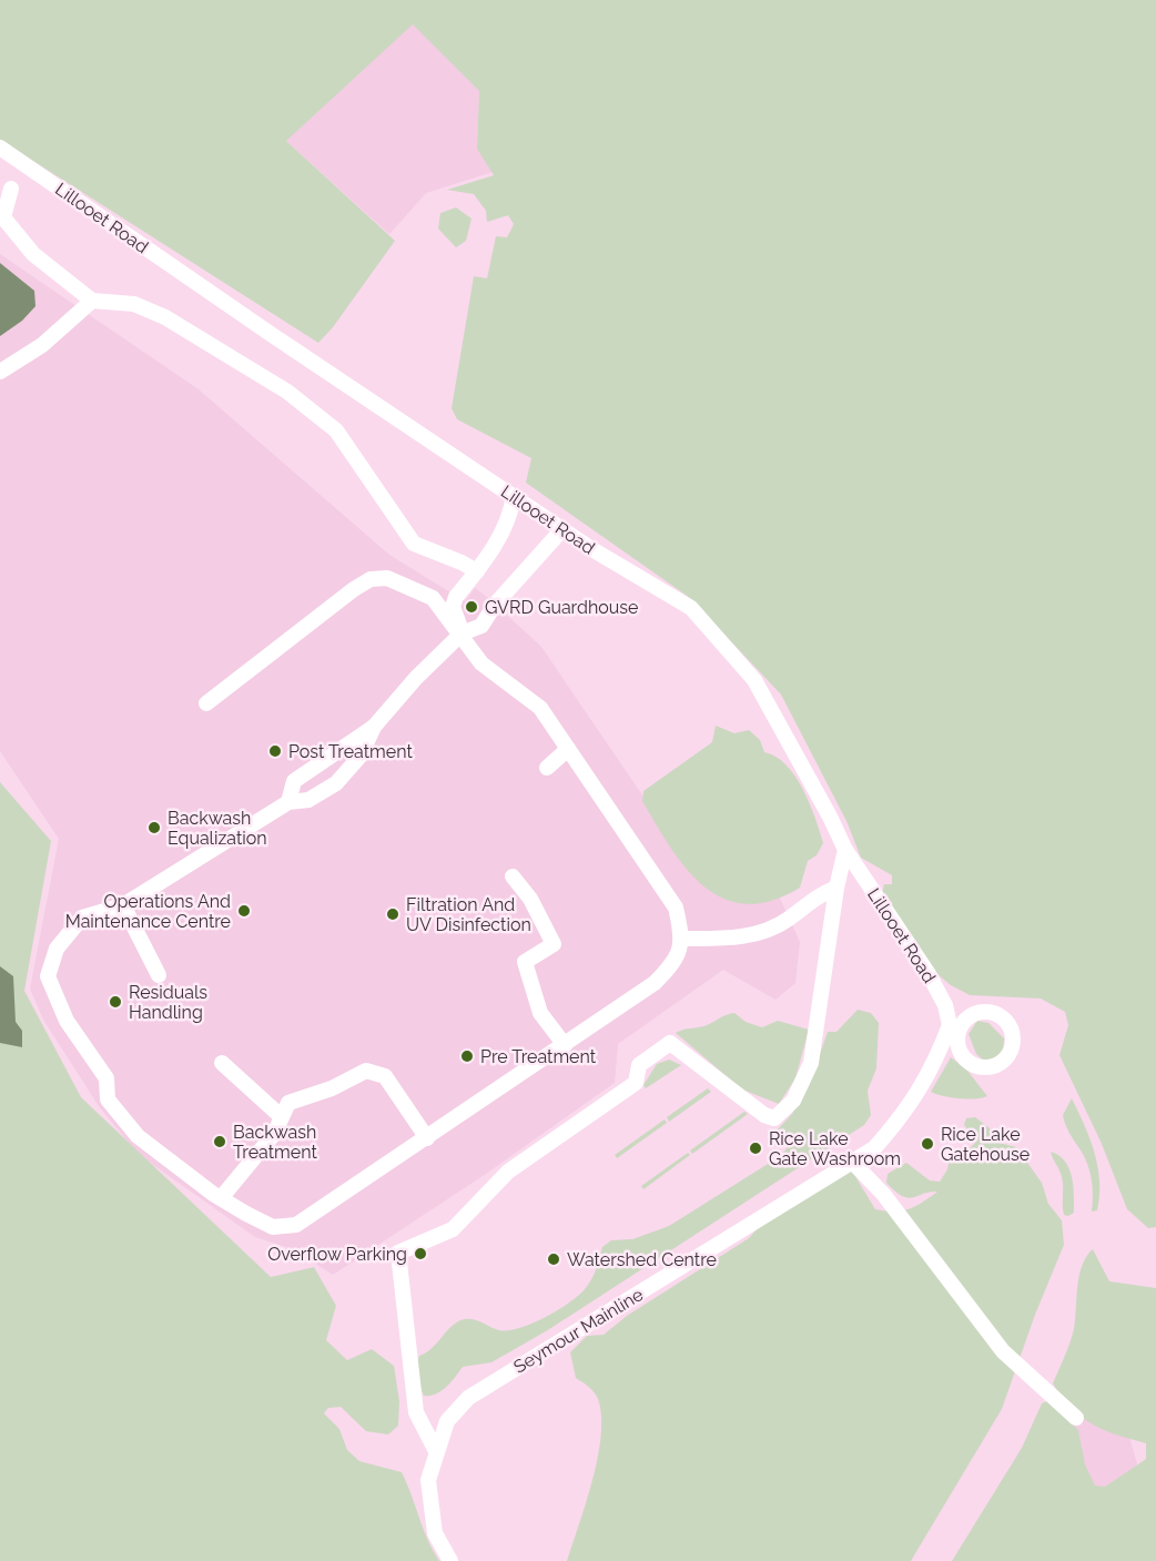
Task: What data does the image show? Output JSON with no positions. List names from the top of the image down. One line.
{"streets":{"street":["Lillooet Road","Seymour Mainline"]},"crossings":[["Lillooet Road","Seymour Mainline"]],"places":["GVRD Guardhouse","Post Treatment","Backwash Equalization","Operations And Maintenance Centre","Filtration And UV Disinfection","Residuals Handling","Pre Treatment","Backwash Treatment","Rice Lake Gatehouse","Rice Lake Gate Washroom","Overflow Parking","Watershed Centre"]}
